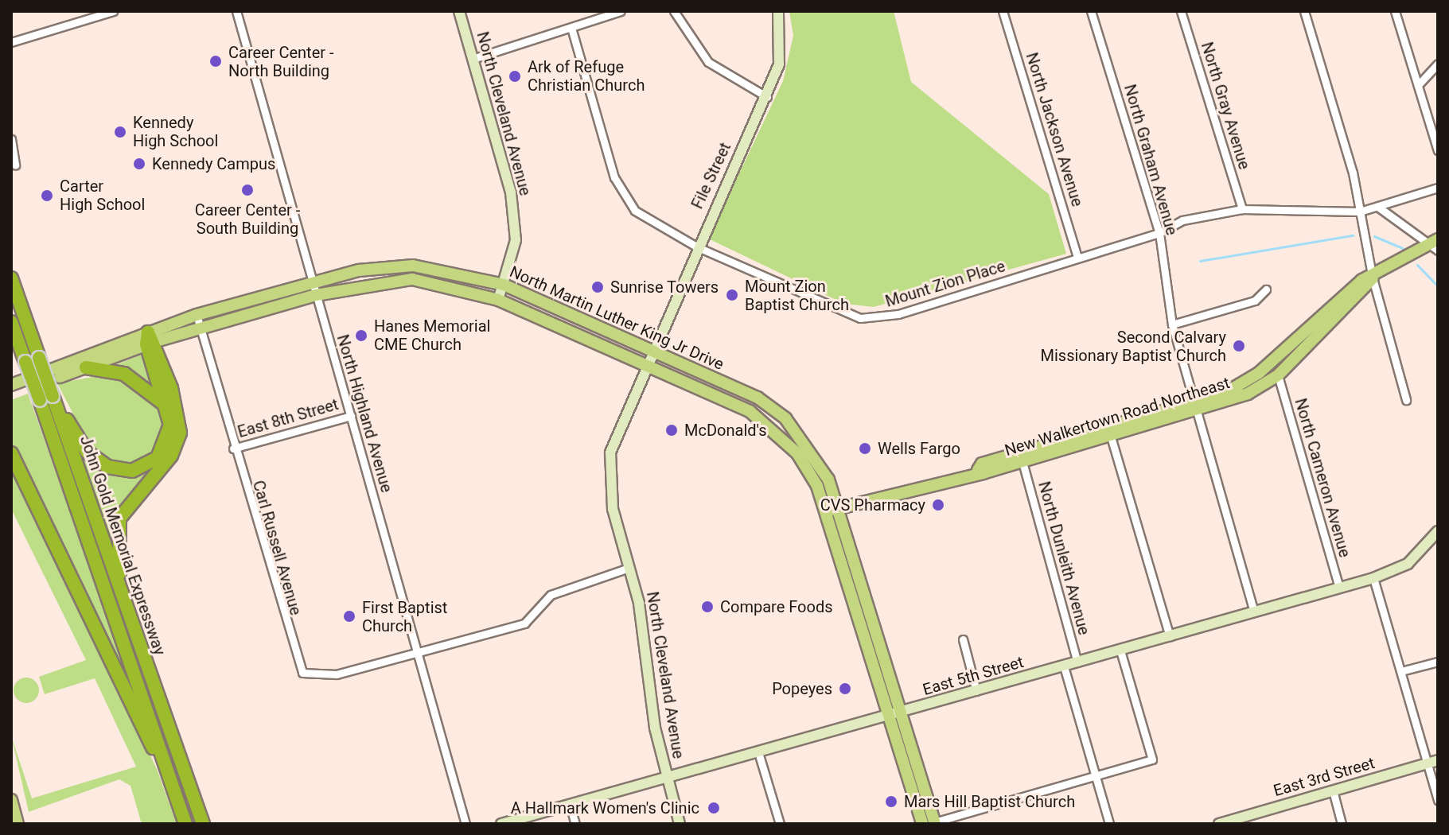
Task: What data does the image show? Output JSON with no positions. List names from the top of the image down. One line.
{"streets":{"highway":["John Gold Memorial Expressway"],"main road":["North Martin Luther King Jr Drive","New Walkertown Road Northeast"],"street":["North Gray Avenue","North Cleveland Avenue","North Jackson Avenue","North Graham Avenue","File Street","Mount Zion Place","North Highland Avenue","East 8th Street","North Cameron Avenue","Carl Russell Avenue","North Dunleith Avenue","East 5th Street","East 3rd Street"]},"crossings":[["North Gray Avenue","Mount Zion Place"],["North Cleveland Avenue","File Street"],["North Cleveland Avenue","North Martin Luther King Jr Drive"],["North Cleveland Avenue","East 5th Street"],["North Jackson Avenue","Mount Zion Place"],["North Graham Avenue","Mount Zion Place"],["North Graham Avenue","New Walkertown Road Northeast"],["North Graham Avenue","East 5th Street"],["File Street","Mount Zion Place"],["File Street","North Martin Luther King Jr Drive"],["North Martin Luther King Jr Drive","North Highland Avenue"],["North Martin Luther King Jr Drive","New Walkertown Road Northeast"],["North Martin Luther King Jr Drive","Carl Russell Avenue"],["North Martin Luther King Jr Drive","East 5th Street"],["North Highland Avenue","East 8th Street"],["North Highland Avenue","Carl Russell Avenue"],["New Walkertown Road Northeast","North Cameron Avenue"],["New Walkertown Road Northeast","North Dunleith Avenue"],["East 8th Street","Carl Russell Avenue"],["North Cameron Avenue","East 5th Street"],["North Dunleith Avenue","East 5th Street"]],"places":["Career Center - North Building","Ark of Refuge Christian Church","Kennedy High School","Kennedy Campus","Career Center - South Building","Carter High School","Sunrise Towers","Mount Zion Baptist Church","Hanes Memorial CME Church","Second Calvary Missionary Baptist Church","McDonald's","Wells Fargo","CVS Pharmacy","Compare Foods","First Baptist Church","Popeyes","Mars Hill Baptist Church","A Hallmark Women's Clinic"]}
